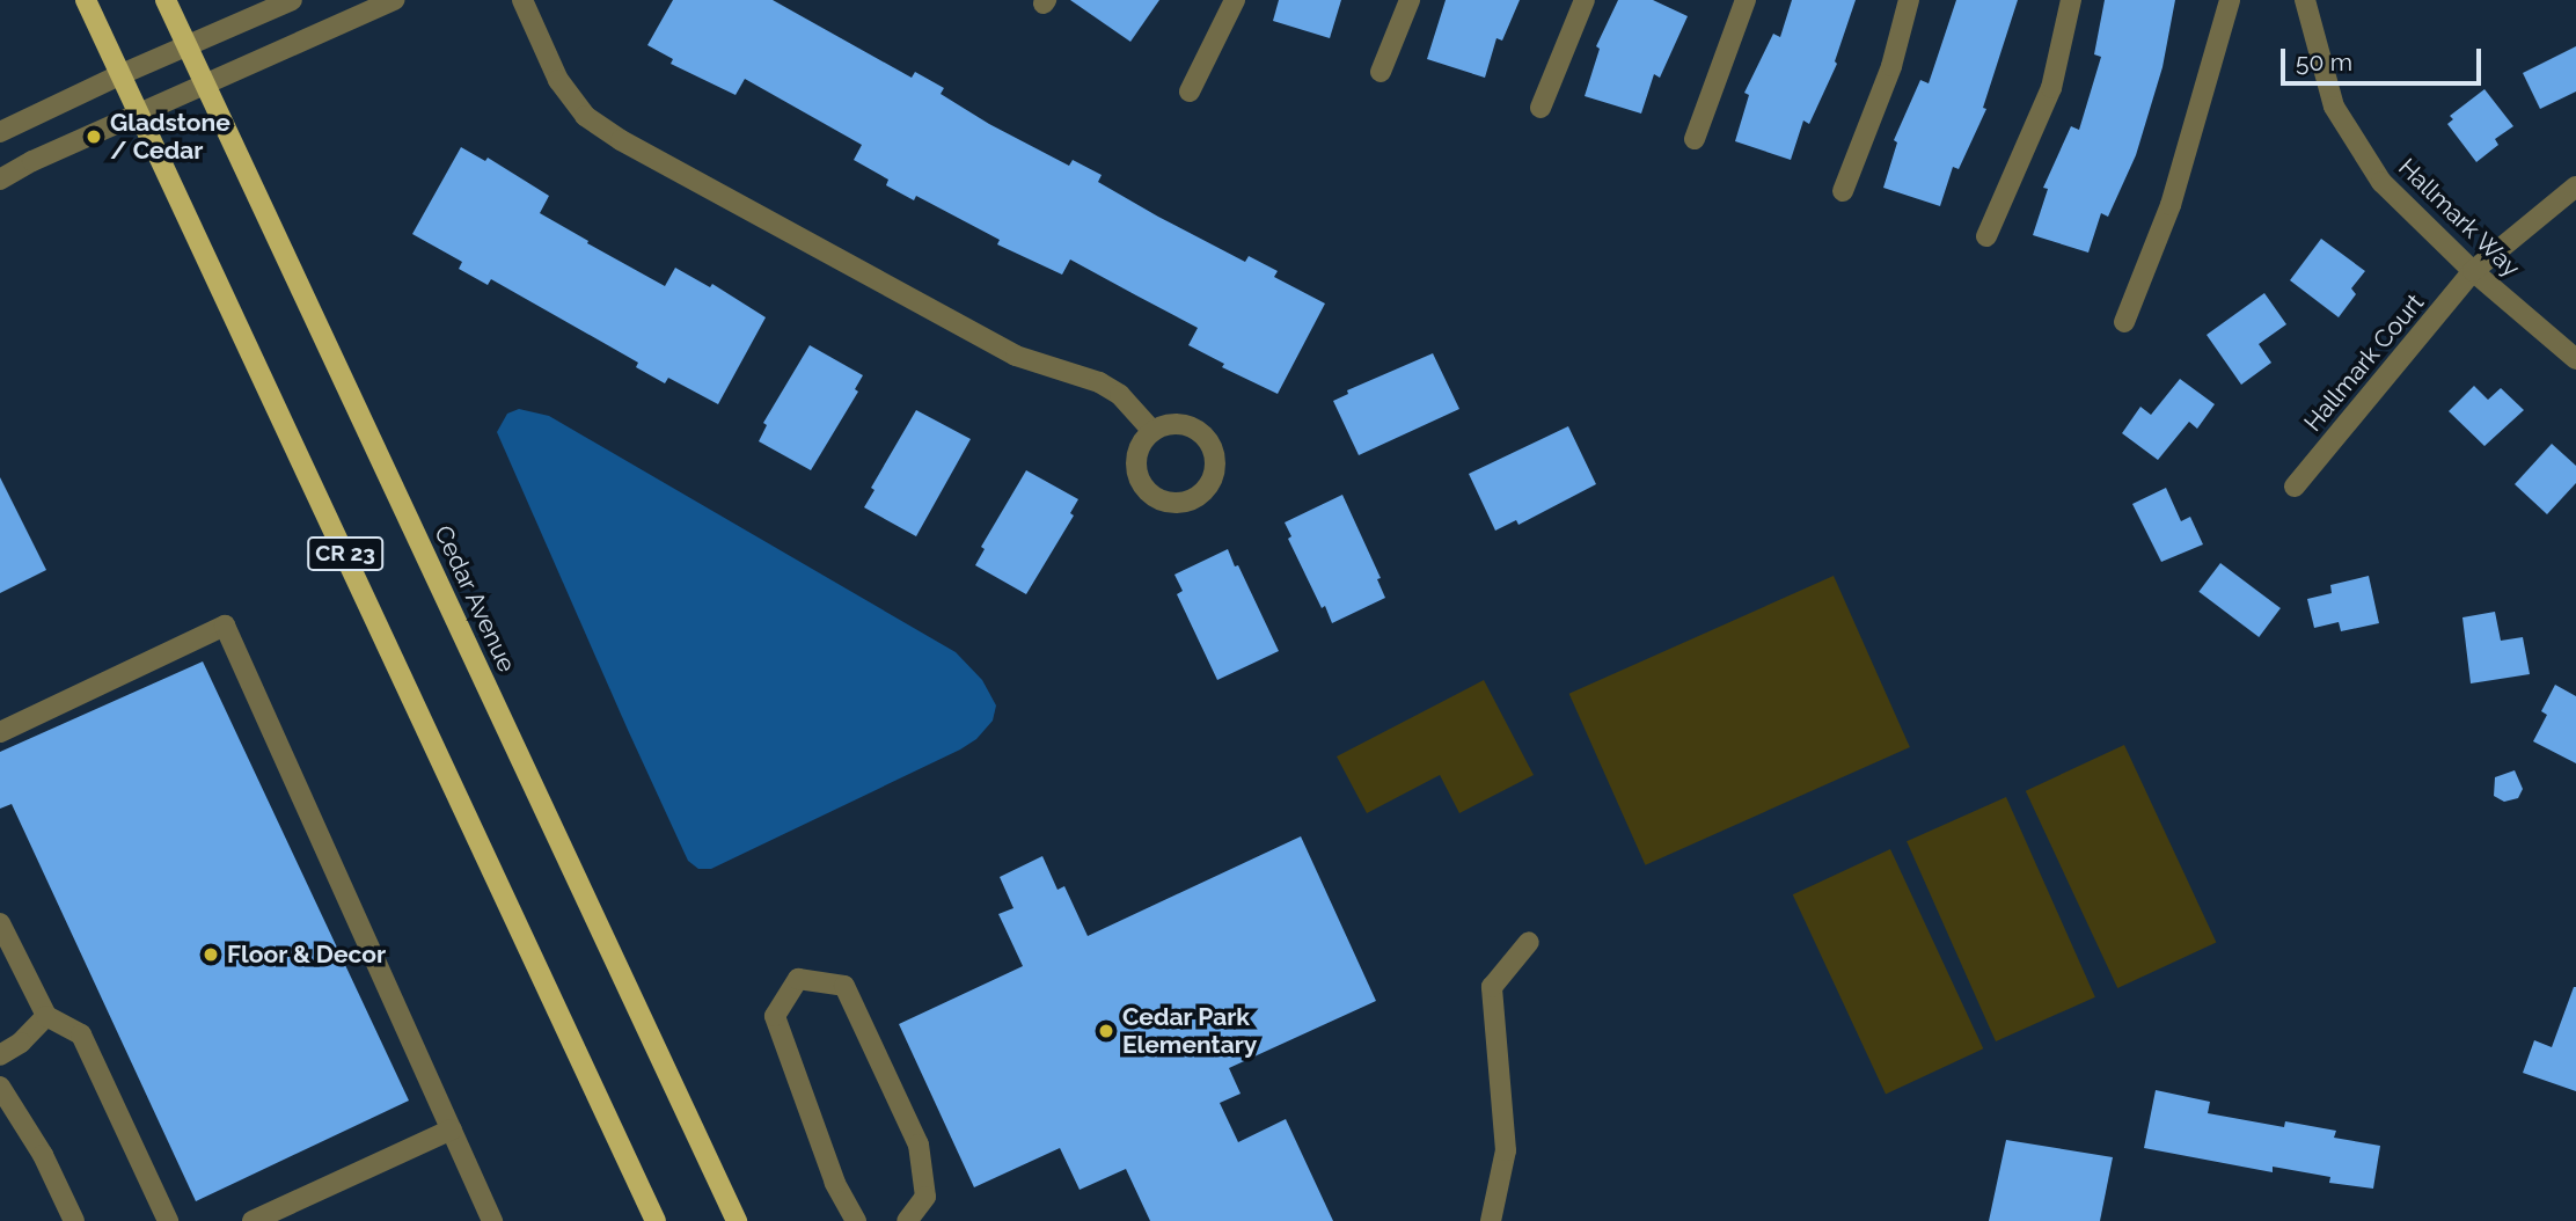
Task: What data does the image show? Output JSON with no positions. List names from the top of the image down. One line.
{"streets":{"main road":["CR 23","Cedar Avenue"],"street":["Hallmark Way","Hallmark Court"]},"crossings":[["Hallmark Way","Hallmark Court"]],"places":["Gladstone / Cedar","Floor & Decor","Cedar Park Elementary"],"scale_bar":"50 m"}
